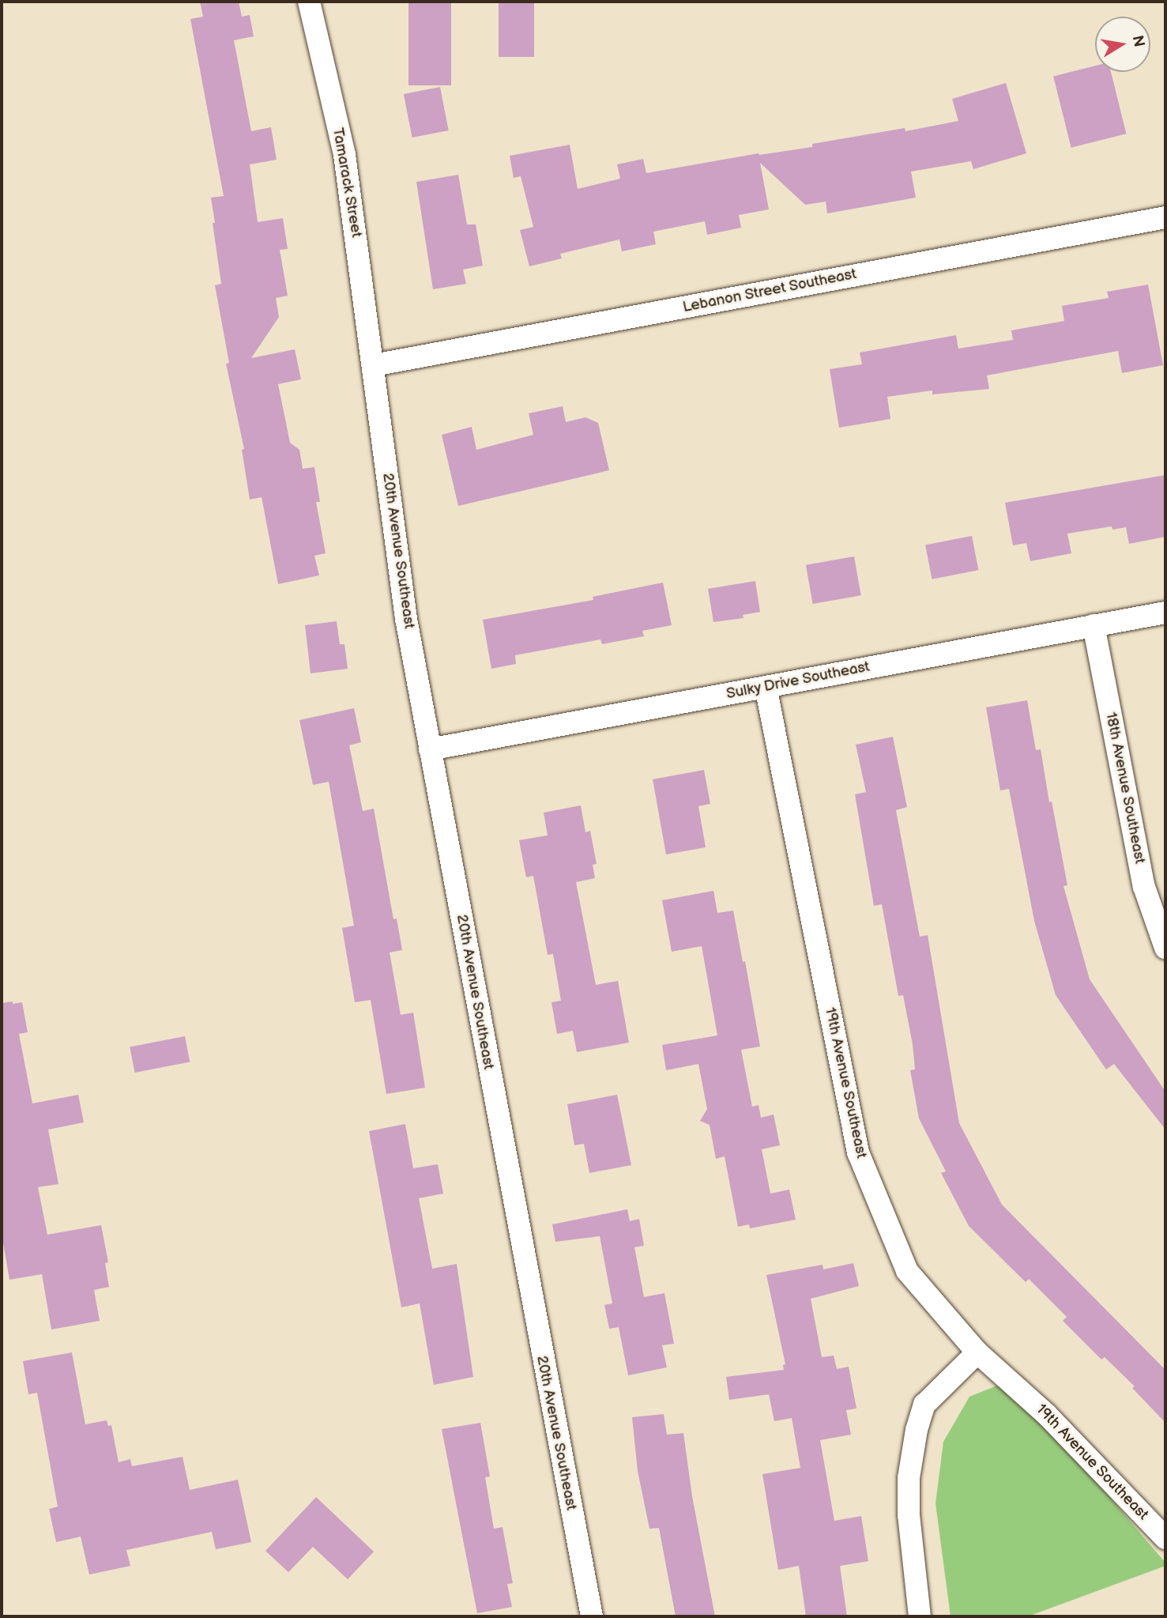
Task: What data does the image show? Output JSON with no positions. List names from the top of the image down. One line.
{"streets":{"street":["Tamarack Street","Lebanon Street Southeast","20th Avenue Southeast","Sulky Drive Southeast","18th Avenue Southeast","19th Avenue Southeast"]},"crossings":[["Tamarack Street","Lebanon Street Southeast"],["Tamarack Street","20th Avenue Southeast"],["Lebanon Street Southeast","20th Avenue Southeast"],["20th Avenue Southeast","Sulky Drive Southeast"],["Sulky Drive Southeast","18th Avenue Southeast"],["Sulky Drive Southeast","19th Avenue Southeast"]],"north":"right"}
